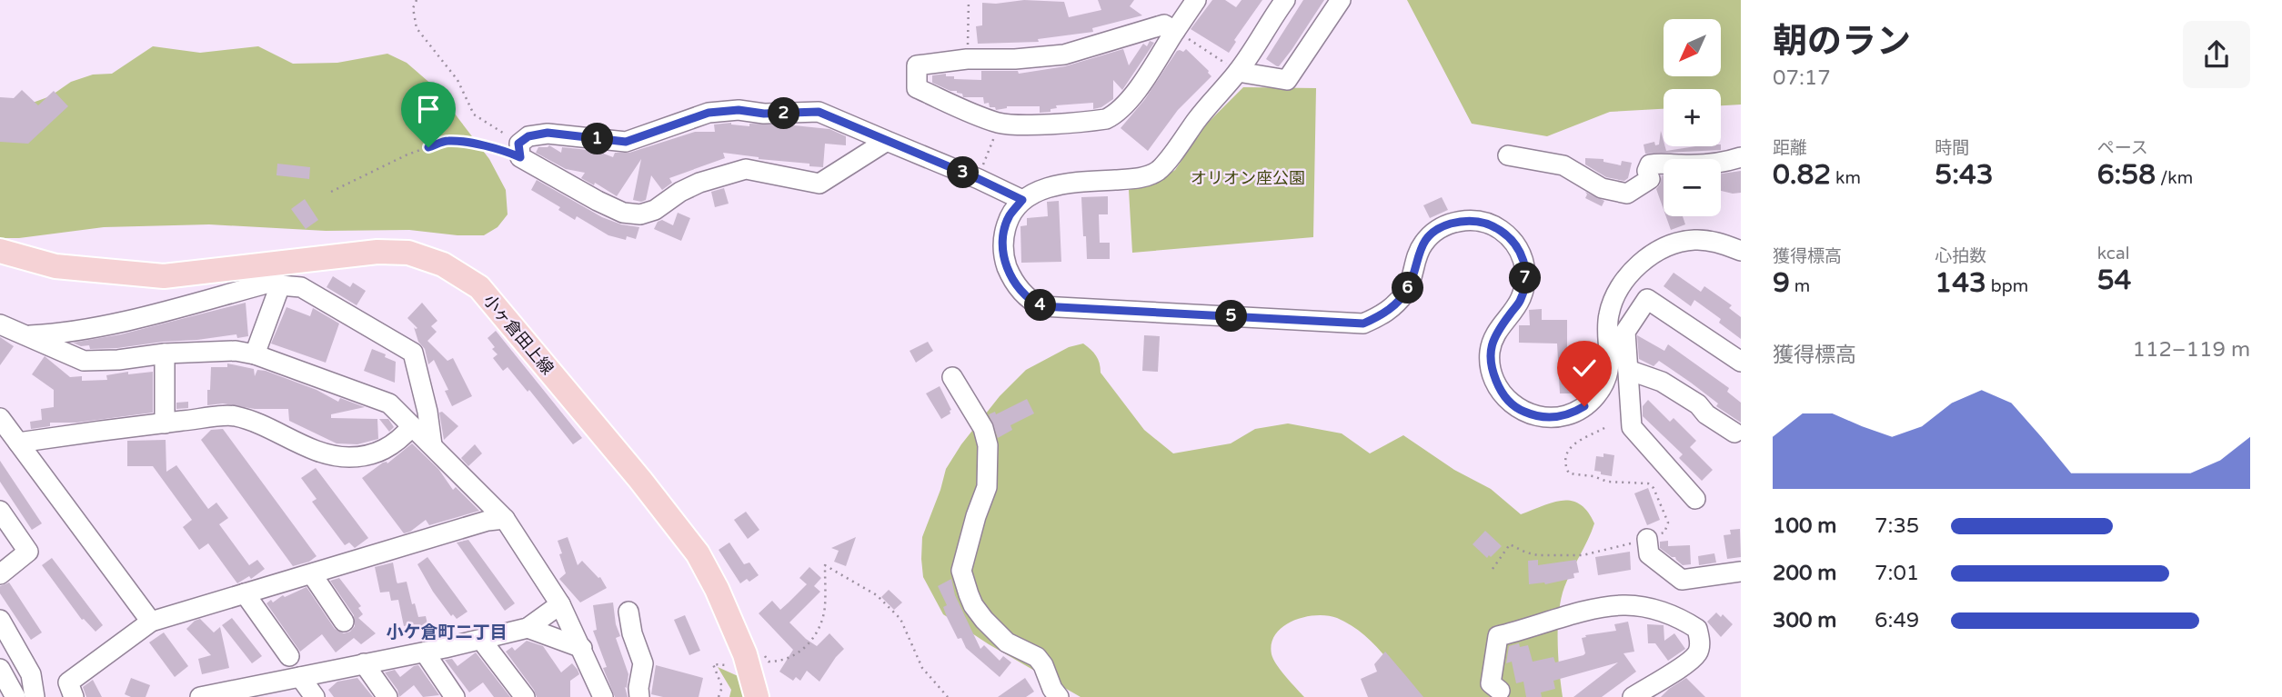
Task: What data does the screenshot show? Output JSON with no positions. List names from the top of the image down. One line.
{"streets":{"main road":["小ヶ倉田上線"]},"districts":["小ケ倉町二丁目"],"parks":["オリオン座公園"],"north":"bottom left","page":{"heading":["朝のラン","07:17"],"map_buttons":["+","−"],"pins":["2","1","3","7","6","4","5"],"stats":[["距離","0.82 km"],["時間","5:43"],["ペース","6:58 /km"],["獲得標高","9 m"],["心拍数","143 bpm"],["kcal","54"]],"chart":["獲得標高","112–119 m"],"list":[{"name":"100 m","note":"7:35"},{"name":"200 m","note":"7:01"},{"name":"300 m","note":"6:49"}]}}
